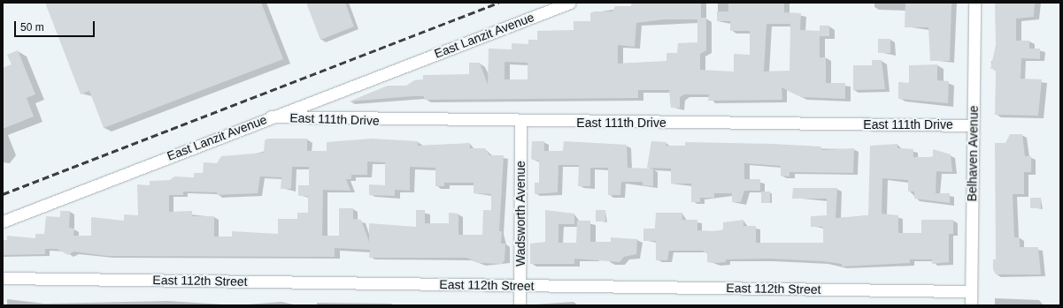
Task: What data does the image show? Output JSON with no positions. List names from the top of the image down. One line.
{"streets":{"street":["East Lanzit Avenue","East 111th Drive","Belhaven Avenue","Wadsworth Avenue","East 112th Street"]},"crossings":[["East Lanzit Avenue","East 111th Drive"],["East 111th Drive","Belhaven Avenue"],["East 111th Drive","Wadsworth Avenue"],["Belhaven Avenue","East 112th Street"],["Wadsworth Avenue","East 112th Street"]],"scale_bar":"50 m"}
